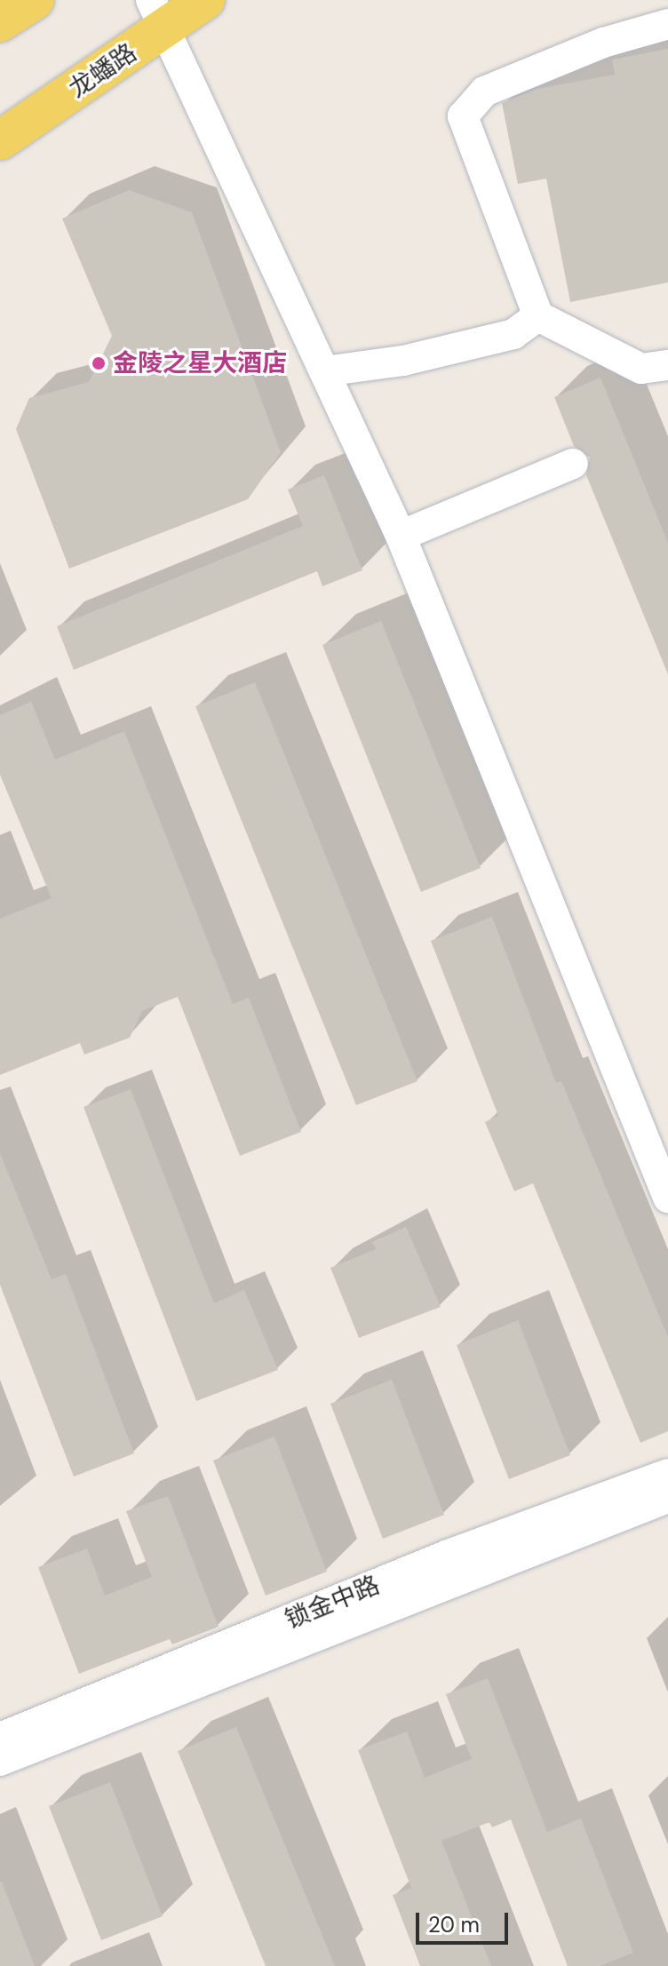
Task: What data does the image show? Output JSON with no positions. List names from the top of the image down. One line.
{"streets":{"main road":["龙蟠路"],"street":["锁金中路"]},"places":["金陵之星大酒店"],"scale_bar":"20 m"}
